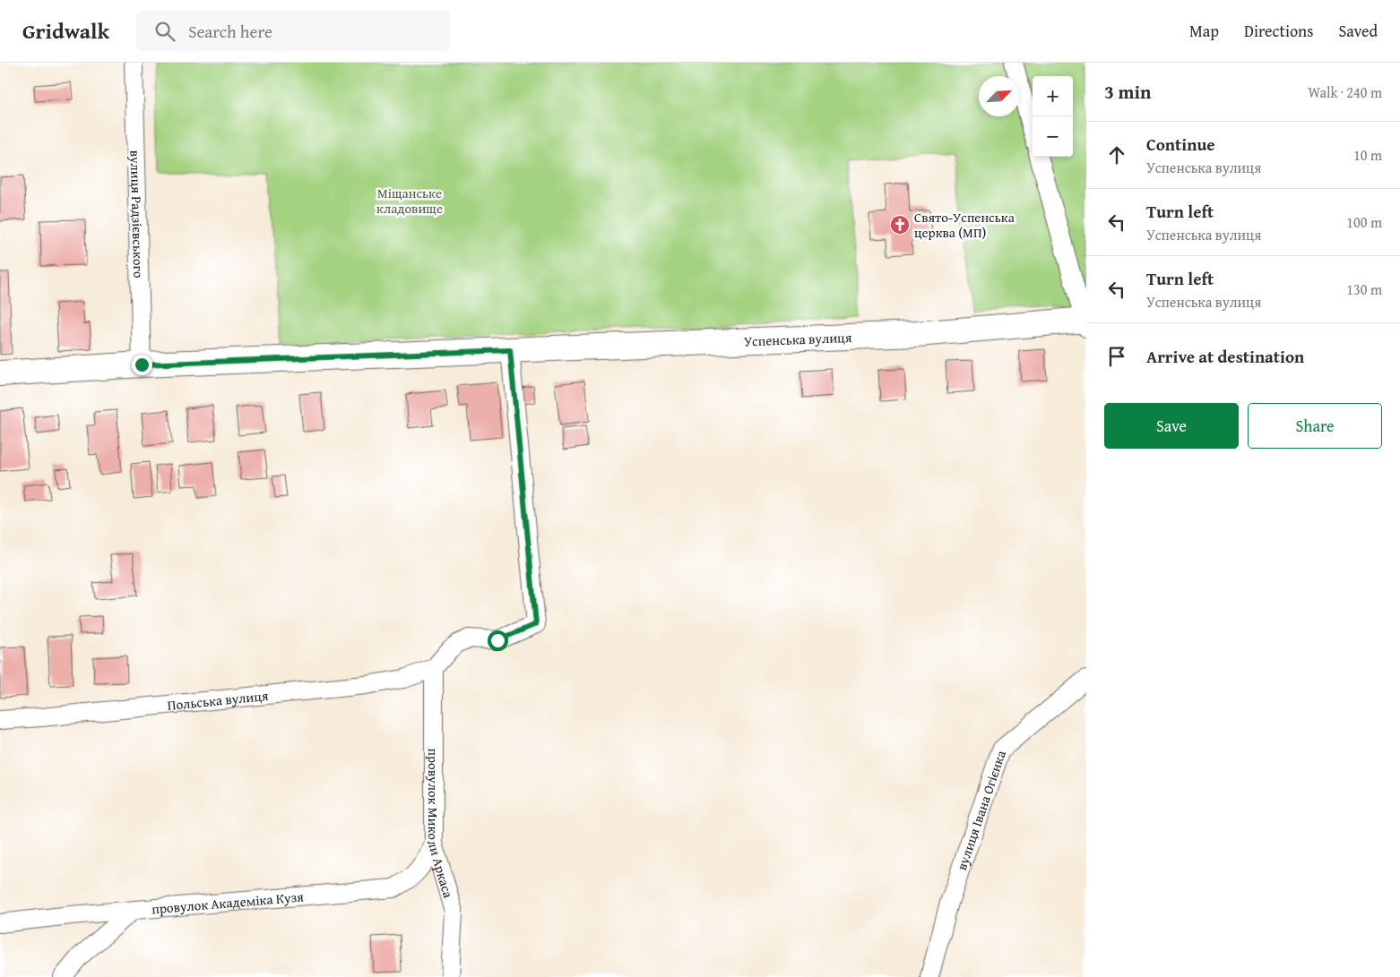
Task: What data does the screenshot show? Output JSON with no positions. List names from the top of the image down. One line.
{"streets":{"street":["вулиця Радзієвського","Успенська вулиця","Польська вулиця","вулиця Івана Огієнка","провулок Миколи Аркаса","провулок Академіка Кузя"]},"crossings":[["вулиця Радзієвського","Успенська вулиця"],["Польська вулиця","провулок Миколи Аркаса"],["провулок Миколи Аркаса","провулок Академіка Кузя"]],"parks":["Міщанське кладовище"],"places":{"church":["Свято-Успенська церква (МП)"]},"north":"top right","page":{"header":"Gridwalk","search":"Search here","nav":["Map","Directions","Saved"],"heading":["3 min","Walk · 240 m"],"map_buttons":["+","−"],"list":[["Continue","Успенська вулиця","10 m"],["Turn left","Успенська вулиця","100 m"],["Turn left","Успенська вулиця","130 m"],"Arrive at destination"],"buttons":["Save","Share"]}}
